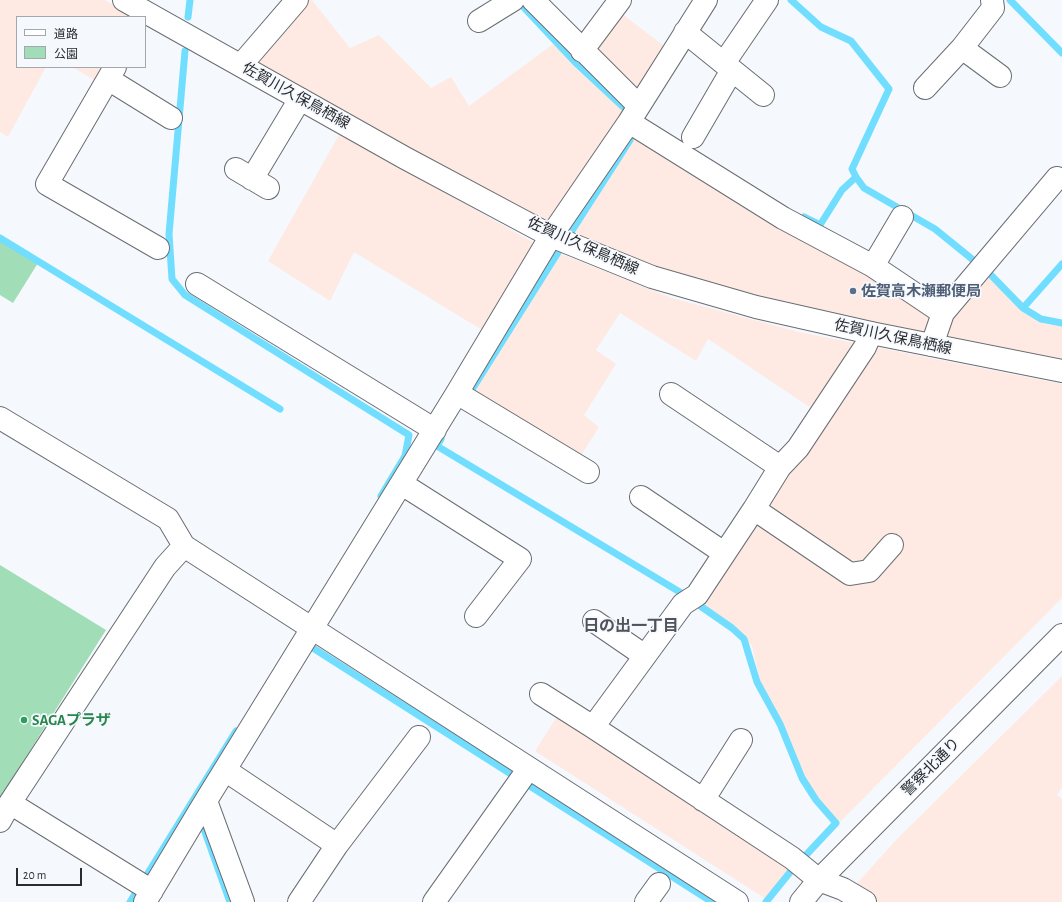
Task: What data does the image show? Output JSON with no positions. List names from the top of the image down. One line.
{"streets":{"street":["佐賀川久保鳥栖線","警察北通り"]},"districts":["日の出一丁目"],"places":["佐賀高木瀬郵便局","SAGAプラザ"],"legend":["道路","公園"],"scale_bar":"20 m"}
